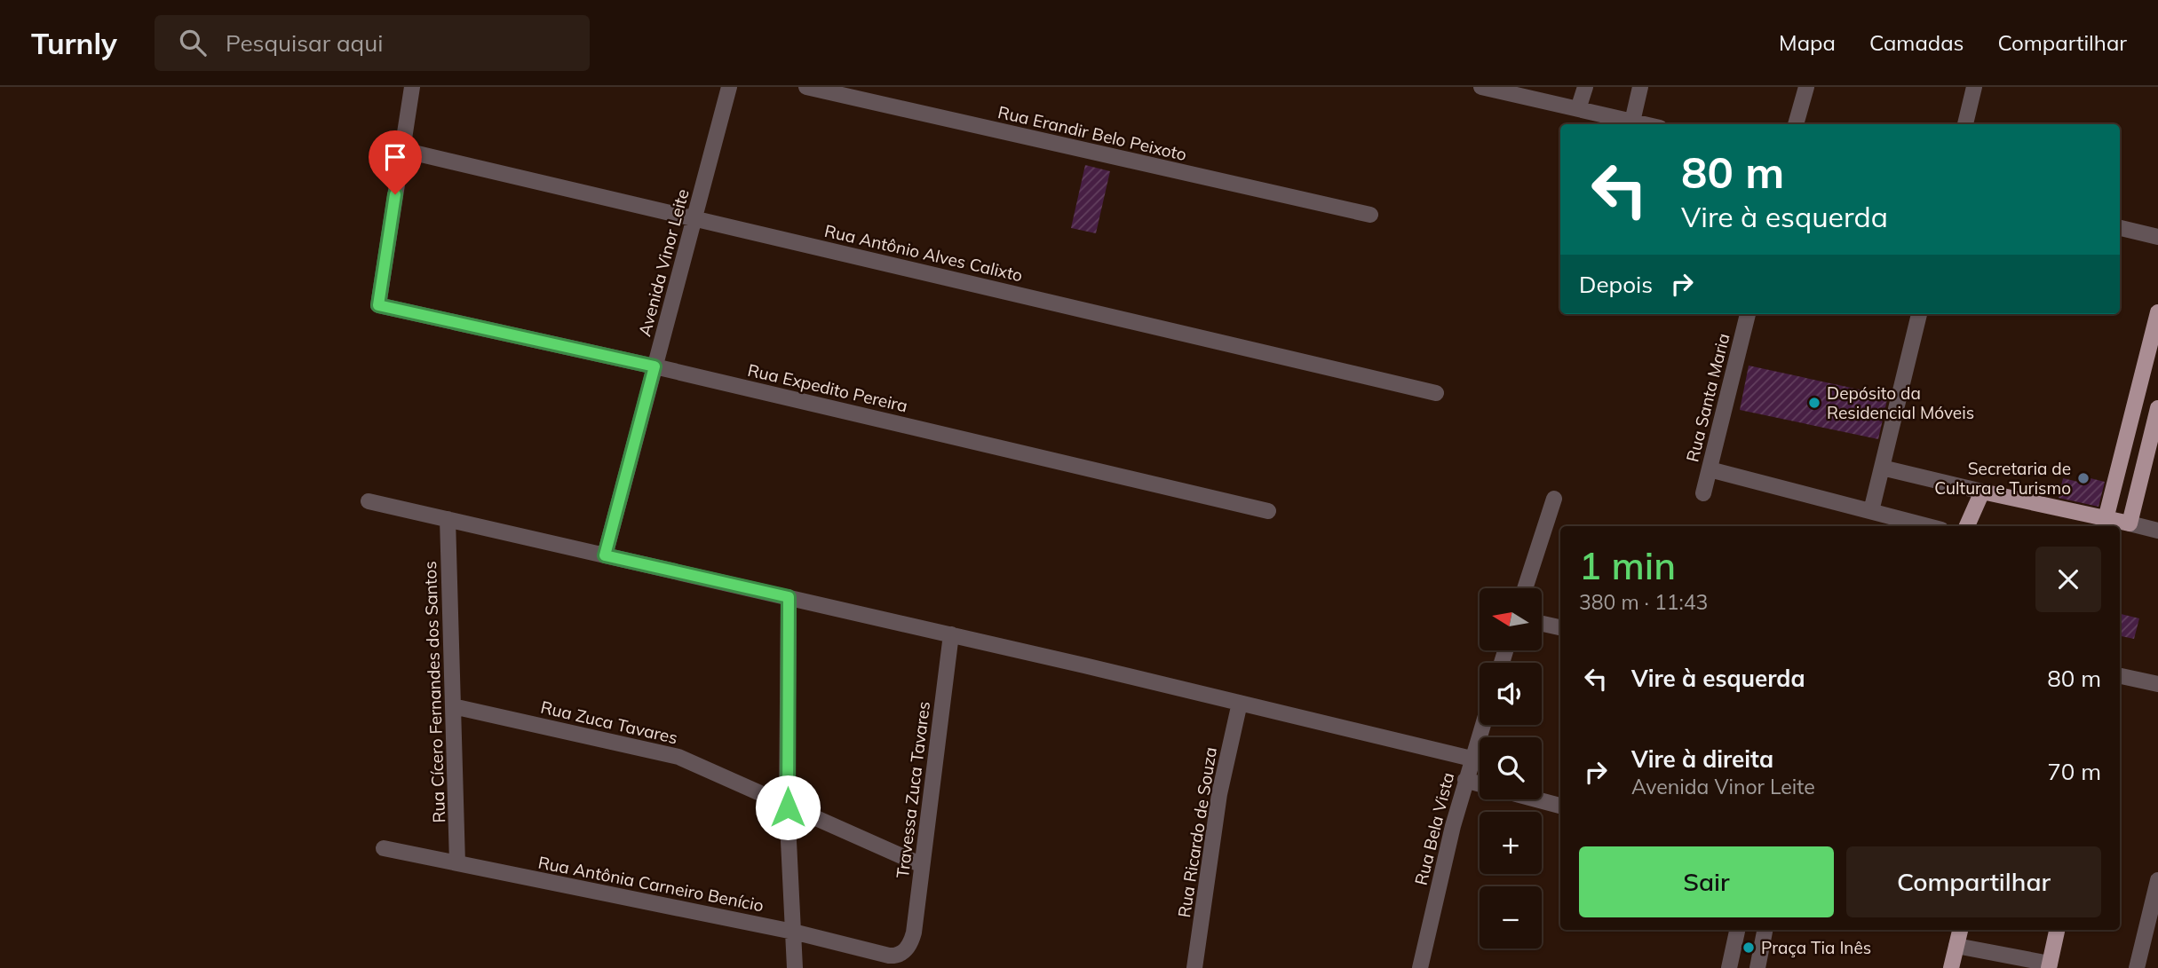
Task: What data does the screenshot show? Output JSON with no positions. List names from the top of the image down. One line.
{"streets":{"street":["Rua Erandir Belo Peixoto","Rua Antônio Alves Calixto","Avenida Vinor Leite","Rua Expedito Pereira","Rua Santa Maria","Rua Cícero Fernandes dos Santos","Rua Zuca Tavares","Travessa Zuca Tavares","Rua Bela Vista","Rua Ricardo de Souza","Rua Antônia Carneiro Benício"]},"crossings":[["Rua Antônio Alves Calixto","Avenida Vinor Leite"],["Rua Antônio Alves Calixto","Rua Expedito Pereira"],["Avenida Vinor Leite","Rua Expedito Pereira"],["Rua Cícero Fernandes dos Santos","Rua Zuca Tavares"],["Rua Cícero Fernandes dos Santos","Rua Antônia Carneiro Benício"],["Rua Zuca Tavares","Travessa Zuca Tavares"],["Travessa Zuca Tavares","Rua Antônia Carneiro Benício"]],"places":["Depósito da Residencial Móveis","Secretaria de Cultura e Turismo","Praça Tia Inês"],"north":"left","page":{"header":"Turnly","search":"Pesquisar aqui","nav":["Mapa","Camadas","Compartilhar"],"turn":["80 m","Vire à esquerda"],"then":"Depois","heading":["1 min","380 m · 11:43"],"map_buttons":["+","−"],"list":[{"name":"Vire à esquerda","value":"80 m"},{"name":"Vire à direita","note":"Avenida Vinor Leite","value":"70 m"}],"buttons":["Sair","Compartilhar"]}}
